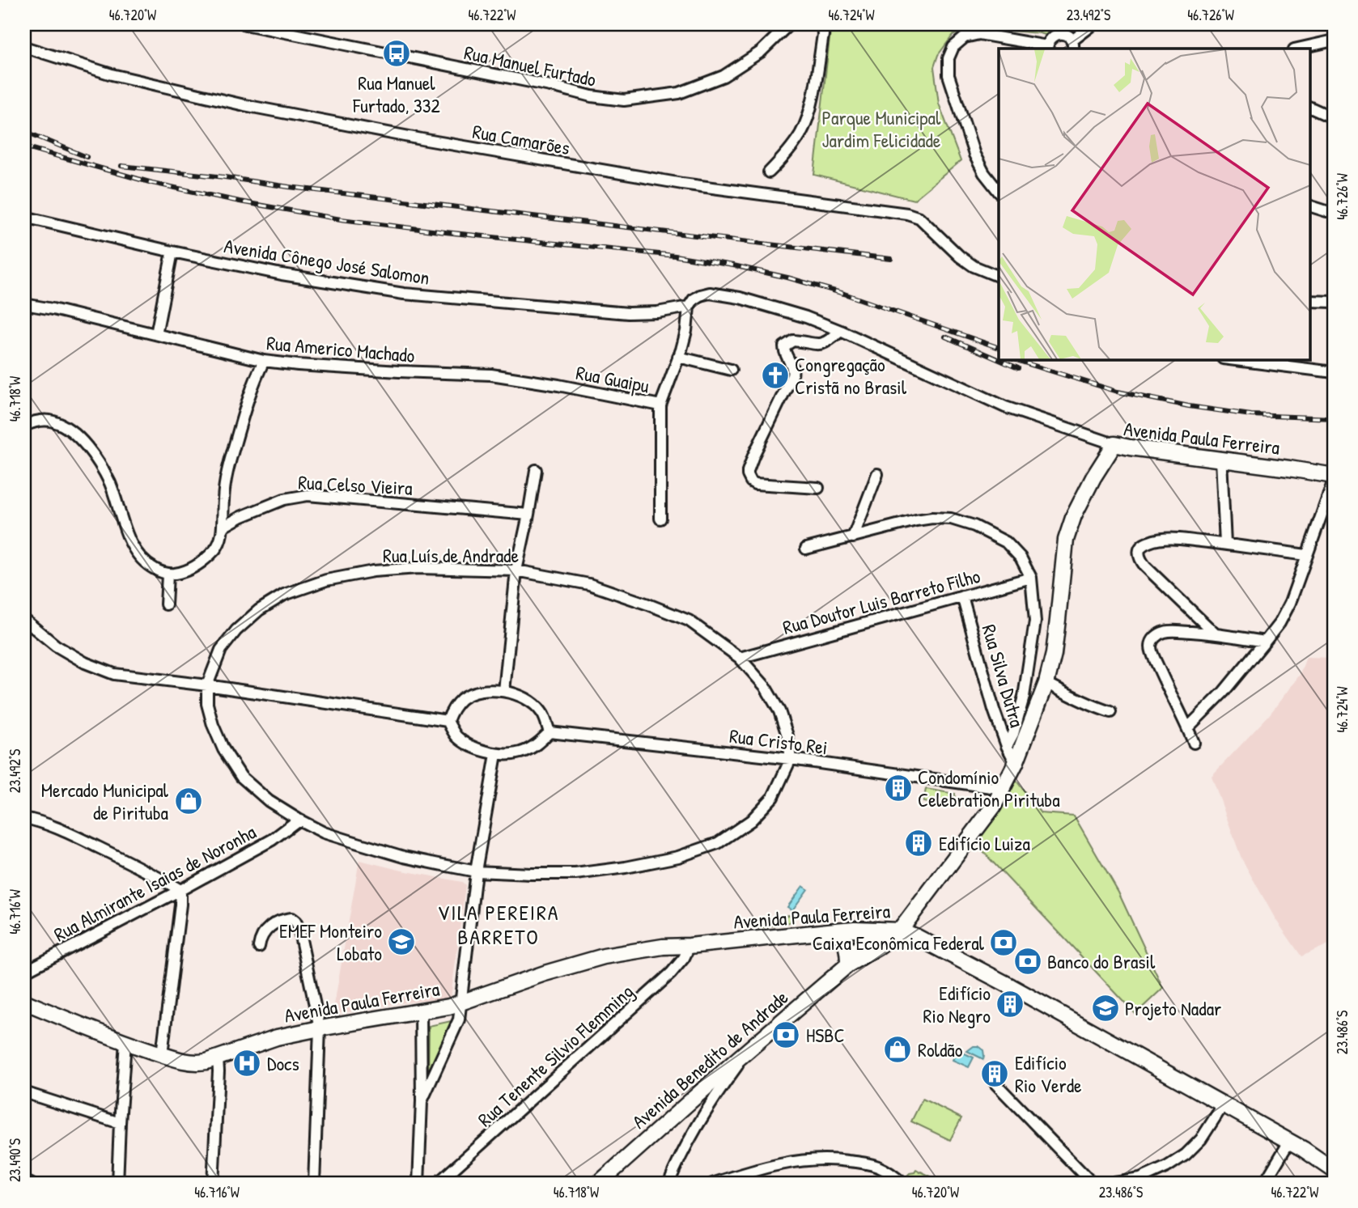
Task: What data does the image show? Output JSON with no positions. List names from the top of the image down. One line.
{"streets":{"main road":["Avenida Paula Ferreira","Avenida Benedito de Andrade"],"street":["Rua Manuel Furtado","Rua Camarões","Avenida Cônego José Salomon","Rua Americo Machado","Rua Guaipu","Rua Celso Vieira","Rua Luís de Andrade","Rua Doutor Luis Barreto Filho","Rua Silva Dutra","Rua Cristo Rei","Rua Almirante Isaias de Noronha","Rua Tenente Silvio Flemming"]},"crossings":[["Rua Americo Machado","Rua Guaipu"],["Avenida Paula Ferreira","Rua Silva Dutra"],["Avenida Paula Ferreira","Rua Cristo Rei"],["Avenida Paula Ferreira","Rua Tenente Silvio Flemming"],["Avenida Paula Ferreira","Avenida Benedito de Andrade"],["Rua Luís de Andrade","Rua Doutor Luis Barreto Filho"],["Rua Luís de Andrade","Rua Cristo Rei"],["Rua Luís de Andrade","Rua Almirante Isaias de Noronha"],["Rua Doutor Luis Barreto Filho","Rua Silva Dutra"]],"districts":["VILA PEREIRA BARRETO"],"parks":["Parque Municipal Jardim Felicidade"],"places":{"bus stop":["Rua Manuel Furtado, 332"],"church":["Congregação Cristã no Brasil"],"building":["Condomínio Celebration Pirituba","Edifício Luiza","Edifício Rio Negro","Edifício Rio Verde"],"shop":["Mercado Municipal de Pirituba","Roldão"],"school or university":["EMEF Monteiro Lobato","Projeto Nadar"],"bank":["Caixa Econômica Federal","Banco do Brasil","HSBC"],"hospital":["Docs"]},"coordinates":["46.720°W","46.722°W","46.724°W","23.492°S","46.726°W","46.718°W","46.716°W","23.486°S","23.490°S"]}
